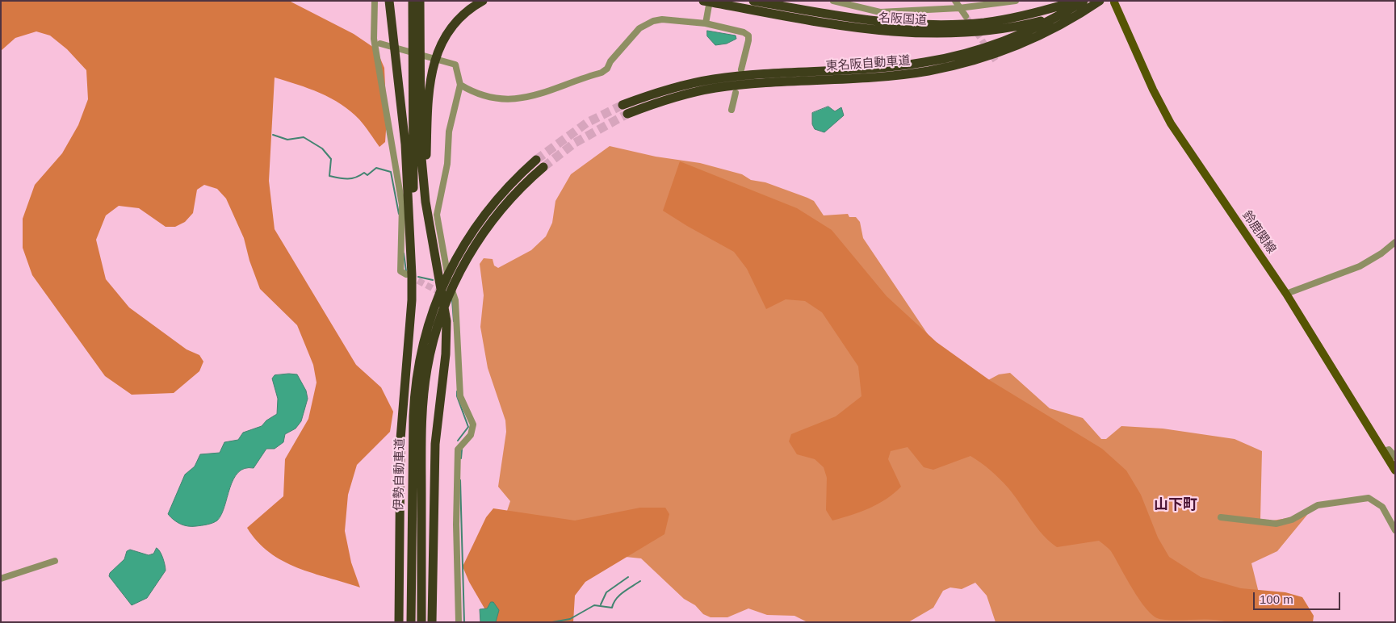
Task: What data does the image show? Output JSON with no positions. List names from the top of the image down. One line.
{"streets":{"highway":["名阪国道","東名阪自動車道","伊勢自動車道"],"main road":["鈴鹿関線"]},"crossings":[["名阪国道","東名阪自動車道"]],"districts":["山下町"],"scale_bar":"100 m"}
